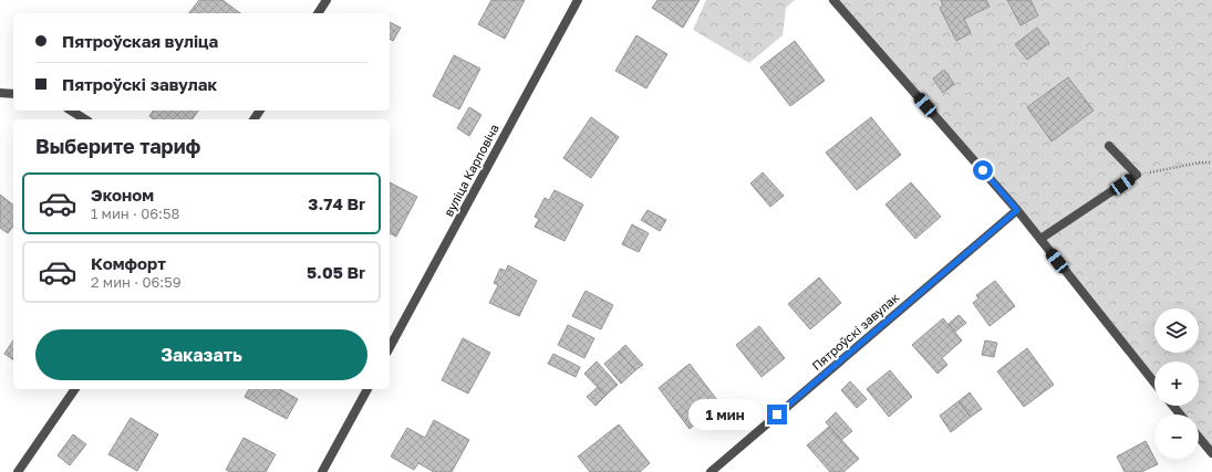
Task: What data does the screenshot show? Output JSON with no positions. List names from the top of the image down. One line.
{"streets":{"street":["вуліца Карповіча","Пятроўскі завулак"]},"page":{"banner":["Пятроўская вуліца","Пятроўскі завулак"],"heading":"Выберите тариф","list":[{"name":"Эконом","note":"1 мин · 06:58","value":"3.74 Br"},{"name":"Комфорт","note":"2 мин · 06:59","value":"5.05 Br"}],"map_buttons":["+","−"],"buttons":"Заказать","bubble":"1 мин"}}
